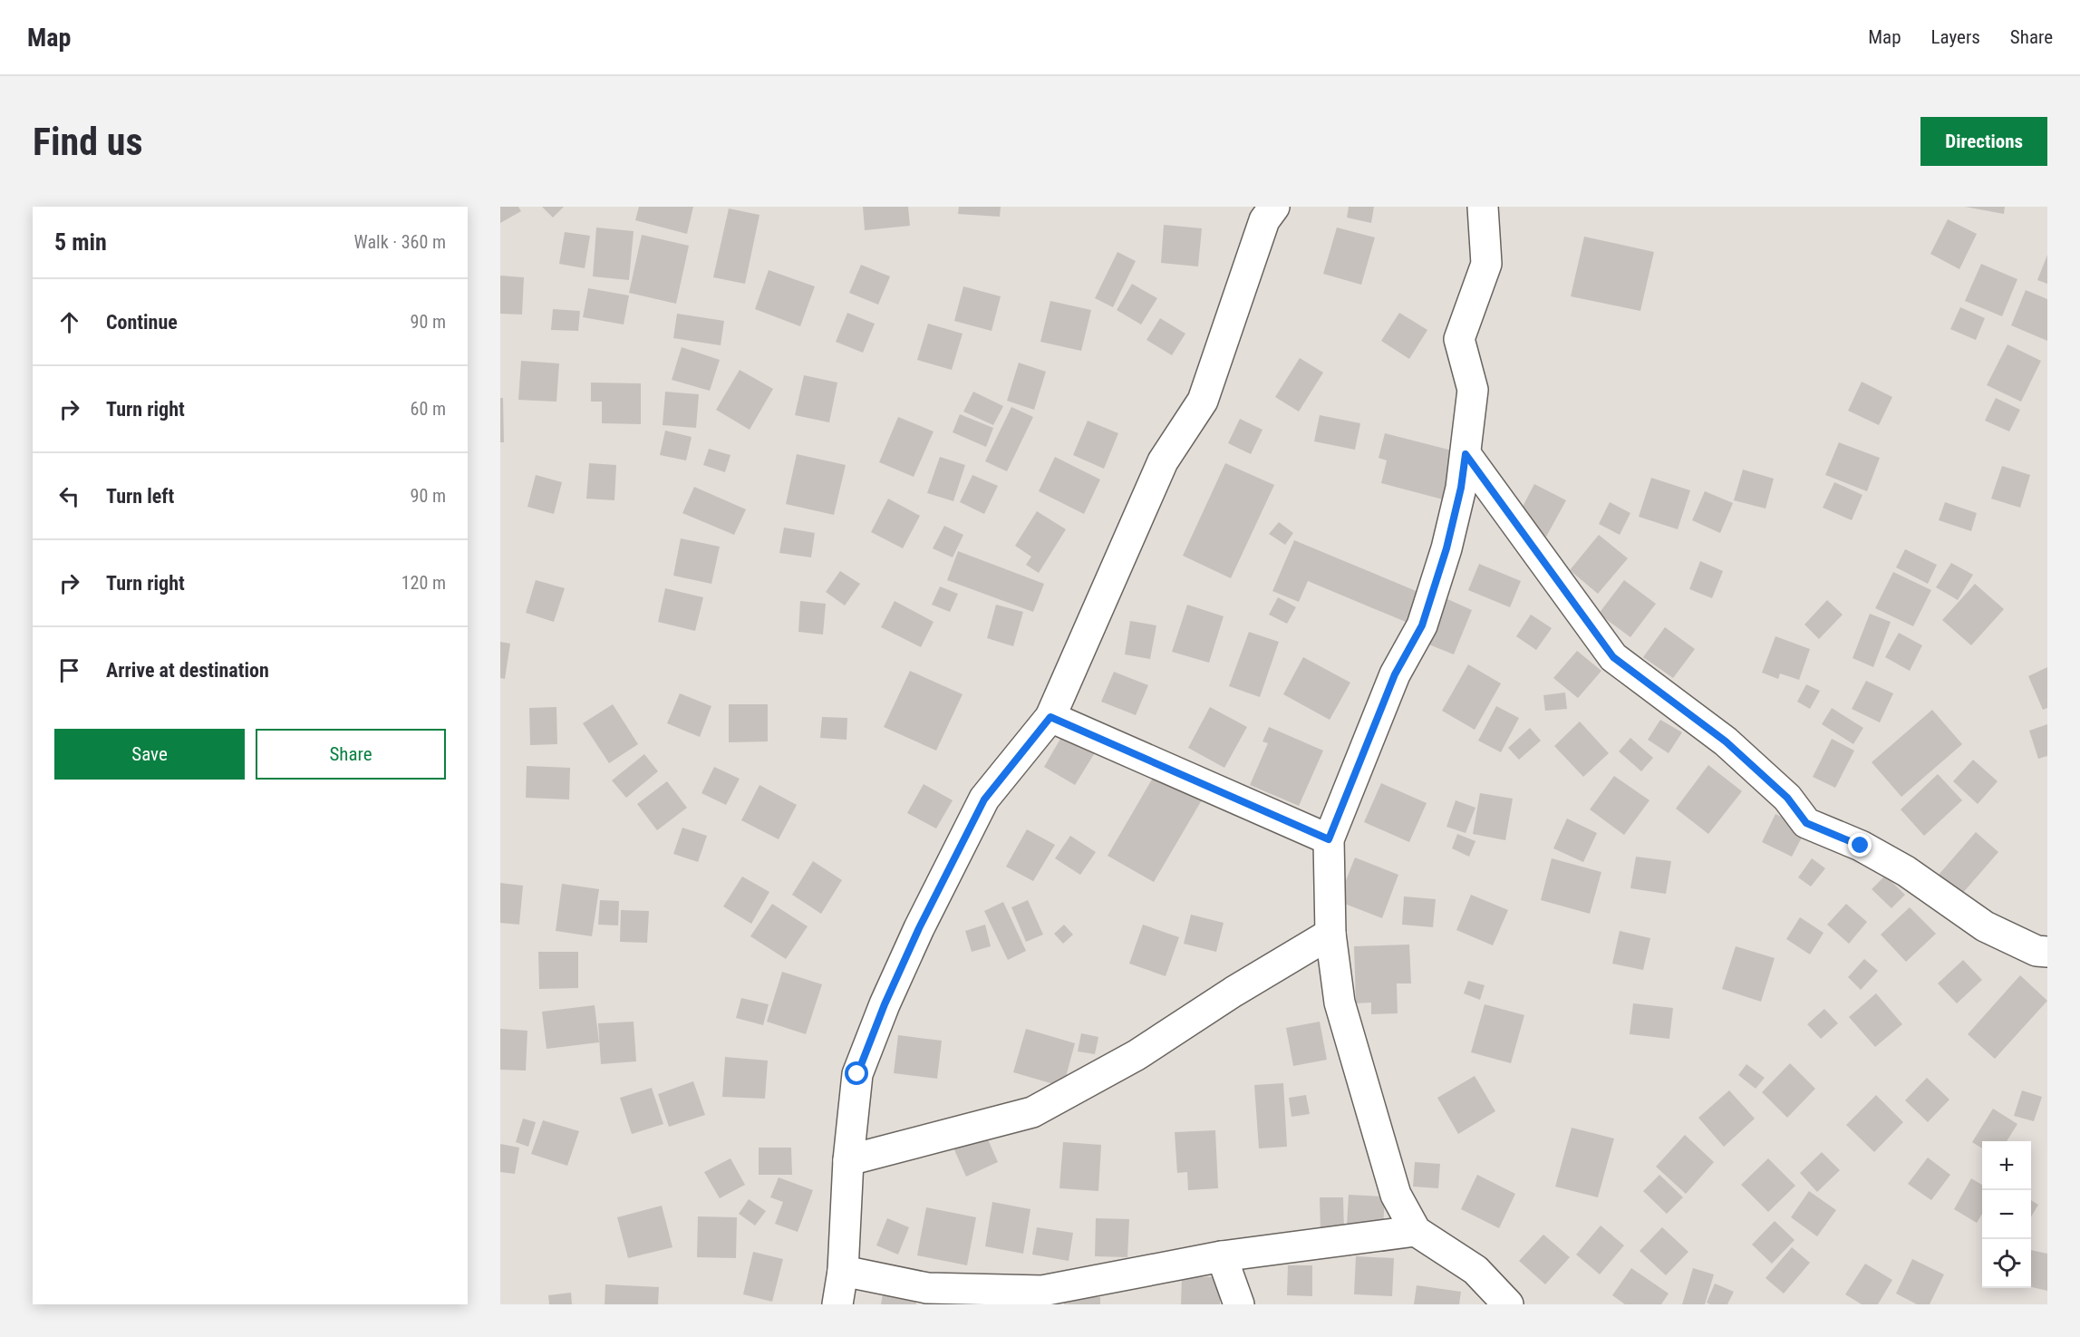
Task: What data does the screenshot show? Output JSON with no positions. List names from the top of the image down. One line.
{"page":{"header":"Map","nav":["Map","Layers","Share"],"buttons":["Directions",["Save","Share"]],"title":"Find us","heading":["5 min","Walk · 360 m"],"list":[["Continue","90 m"],["Turn right","60 m"],["Turn left","90 m"],["Turn right","120 m"],"Arrive at destination"],"map_buttons":["+","−"]}}
